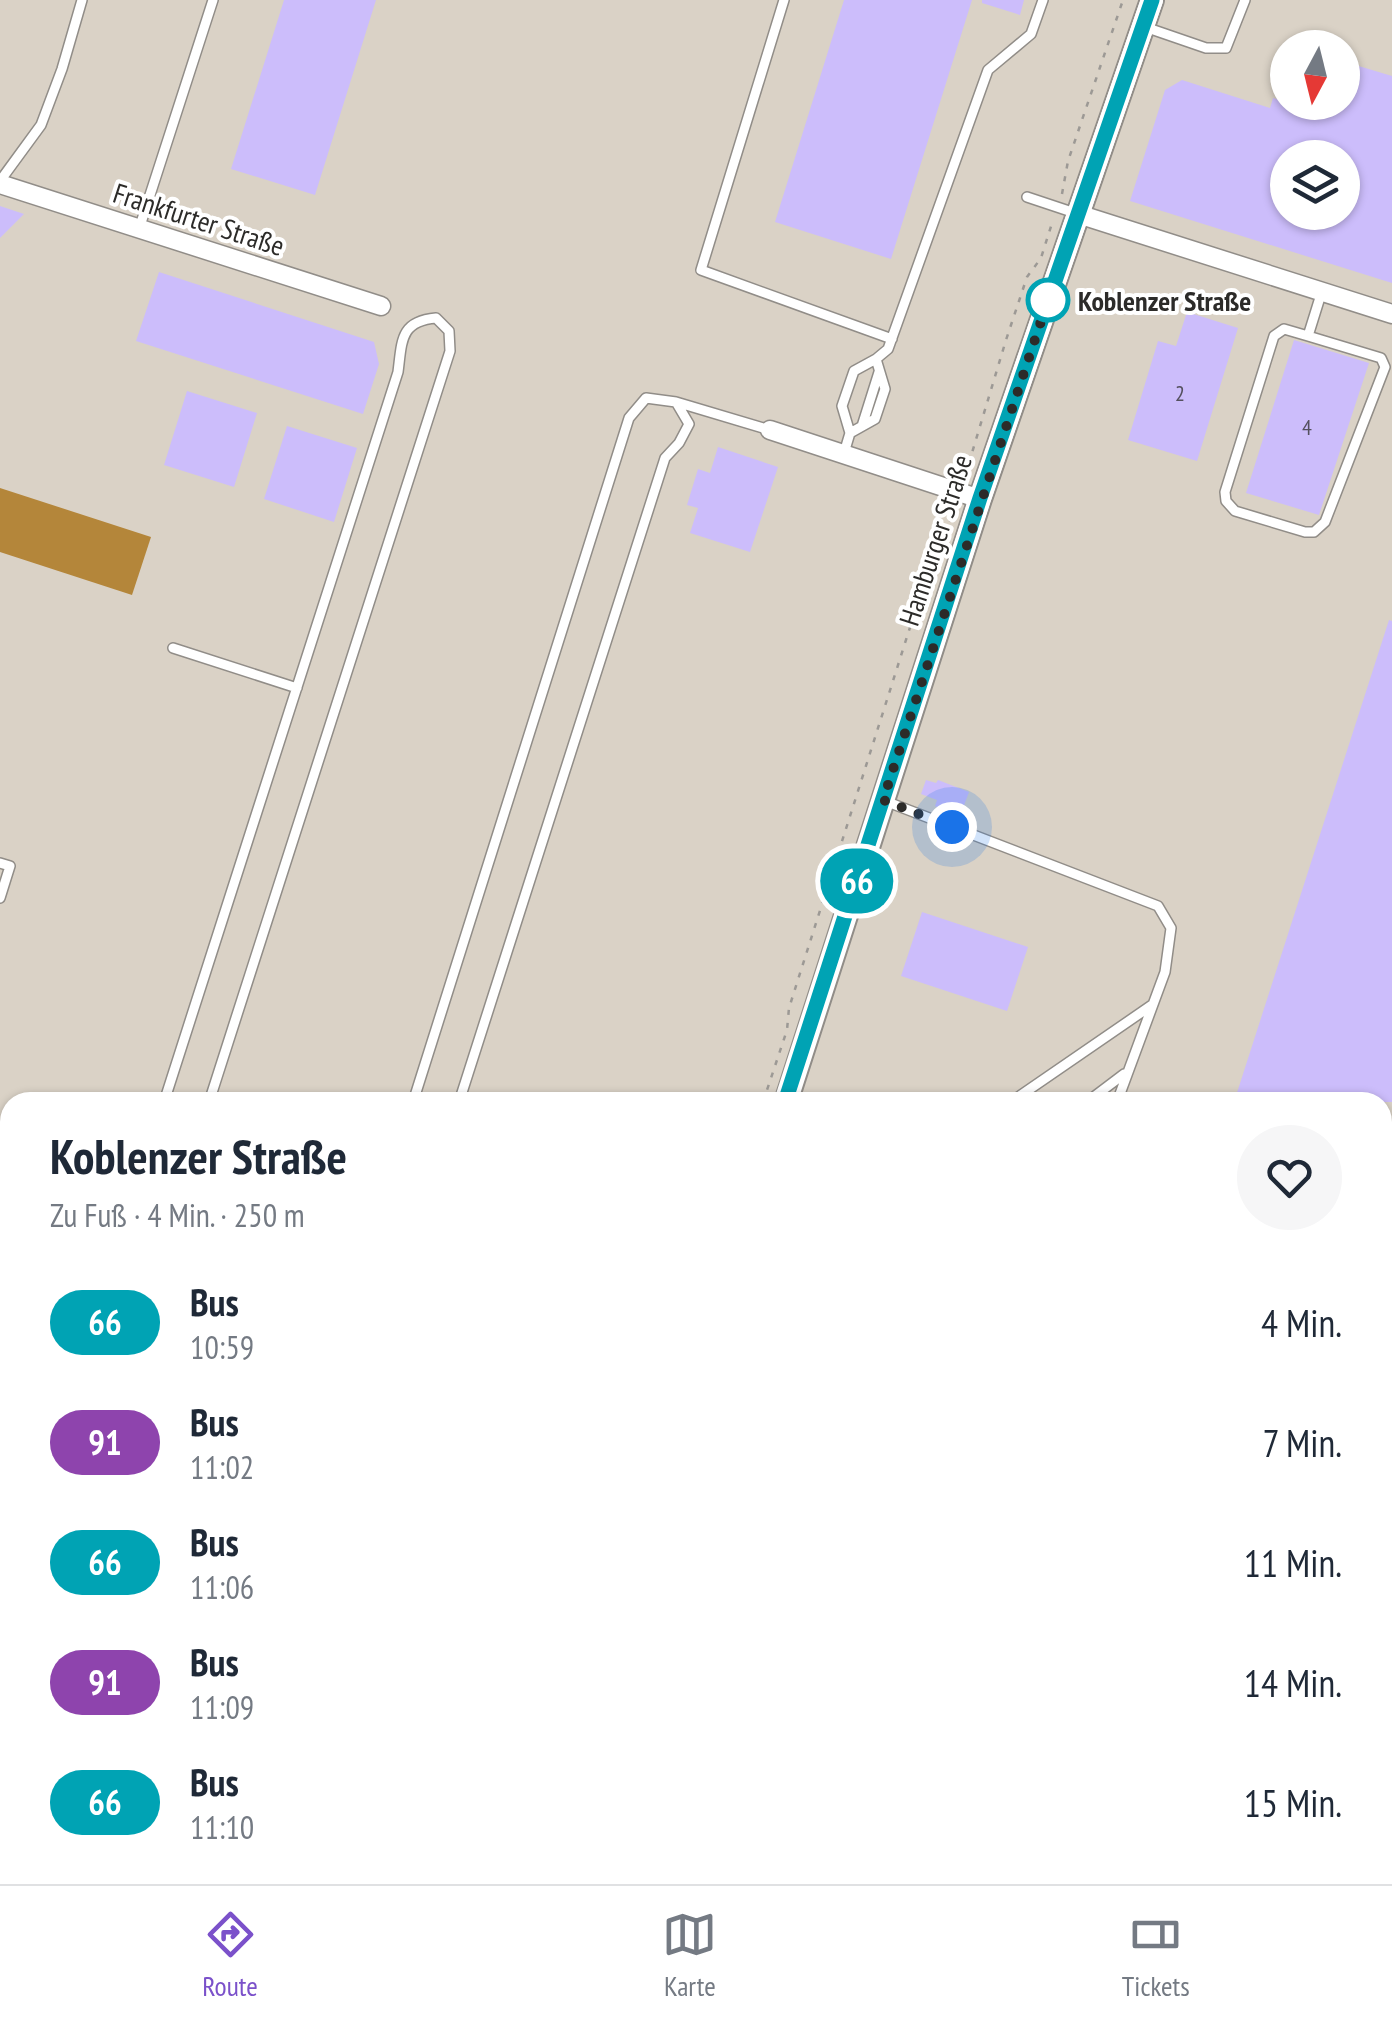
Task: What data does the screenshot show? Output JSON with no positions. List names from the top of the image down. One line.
{"streets":{"street":["Frankfurter Straße","Hamburger Straße"]},"places":["Koblenzer Straße"],"lines":["bus line 66"],"house_numbers":["2","4"],"north":"bottom","page":{"on_map":"66","heading":["Koblenzer Straße","Zu Fuß · 4 Min. · 250 m"],"list":[{"mark":"66","name":"Bus","note":"10:59","value":"4 Min."},{"mark":"91","name":"Bus","note":"11:02","value":"7 Min."},{"mark":"66","name":"Bus","note":"11:06","value":"11 Min."},{"mark":"91","name":"Bus","note":"11:09","value":"14 Min."},{"mark":"66","name":"Bus","note":"11:10","value":"15 Min."}],"tabs":["Route","Karte","Tickets"]}}
